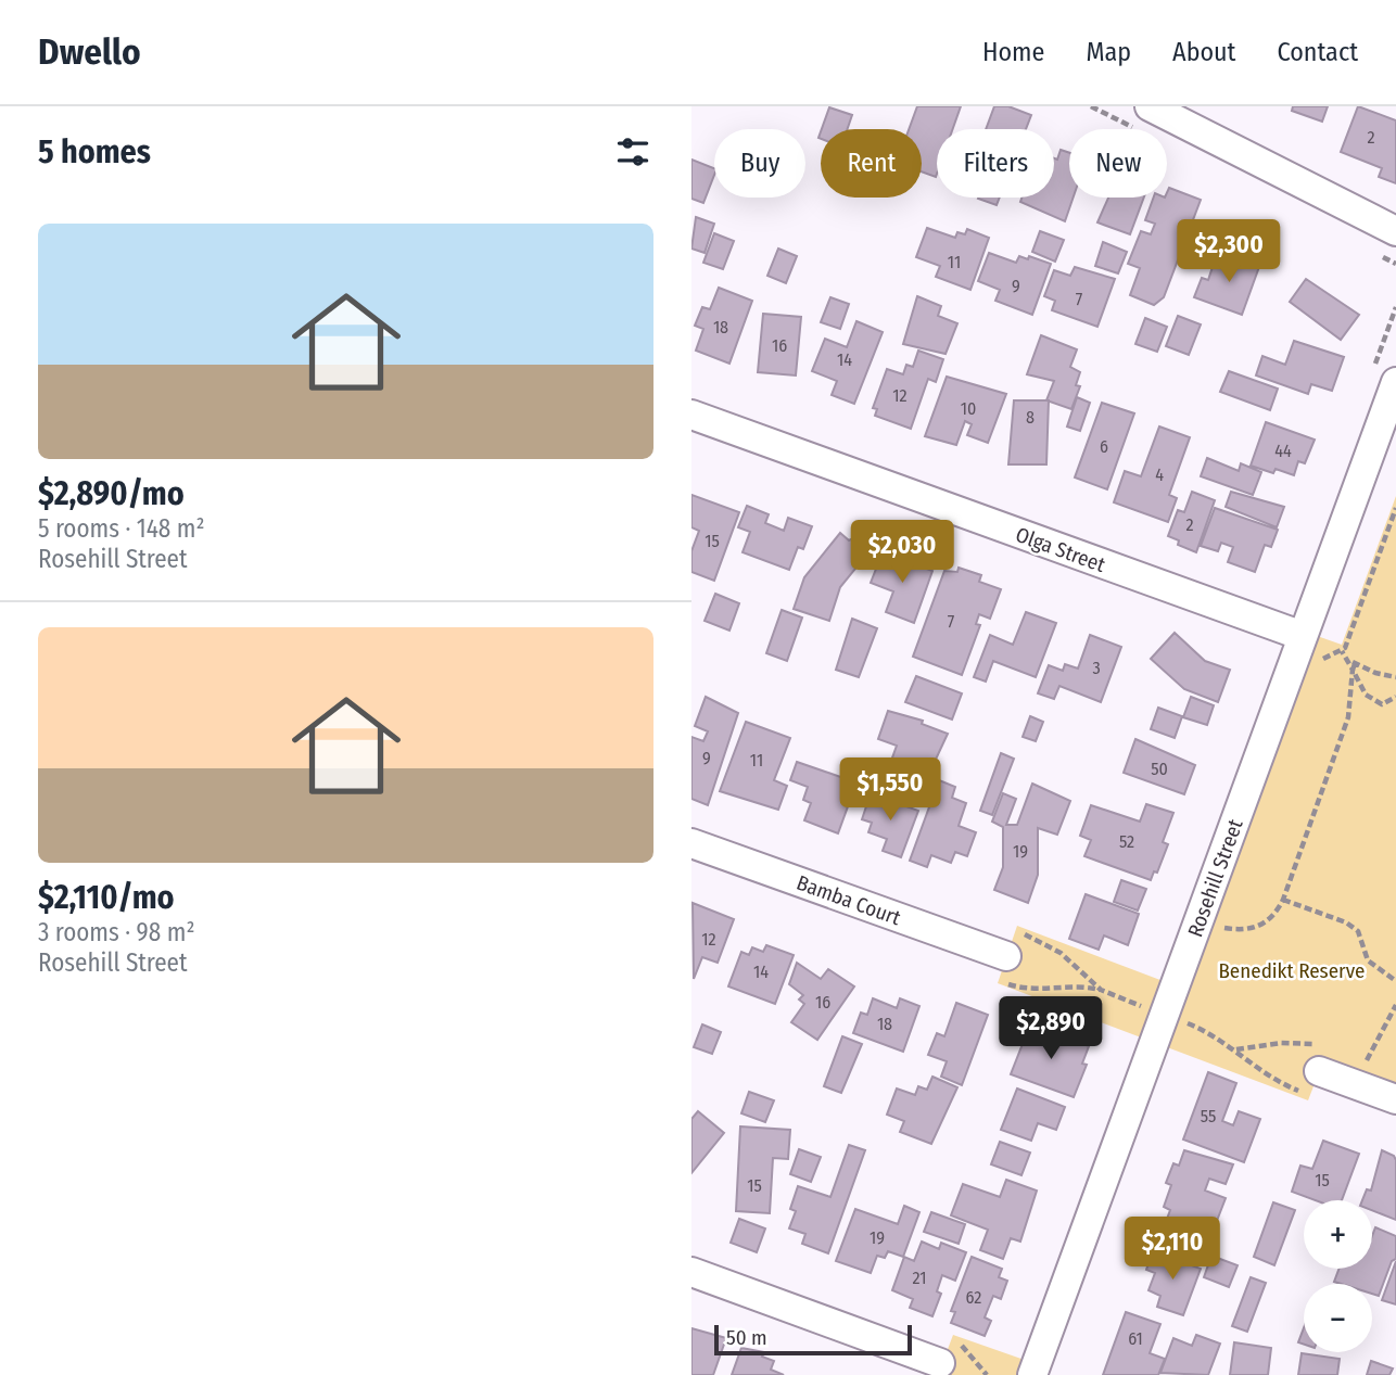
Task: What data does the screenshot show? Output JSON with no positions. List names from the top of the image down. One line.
{"streets":{"street":["Olga Street","Rosehill Street","Bamba Court"]},"crossings":[["Olga Street","Rosehill Street"]],"parks":["Benedikt Reserve"],"house_numbers":["2","11","9","7","18","16","14","12","10","8","6","44","4","2","15","7","3","9","11","50","52","19","12","14","16","18","55","15","15","19","21","62","61"],"scale_bar":"50 m","page":{"header":"Dwello","nav":["Home","Map","About","Contact"],"heading":"5 homes","chip":["Buy","Rent","Filters","New"],"list":[{"name":"$2,890/mo","note":"5 rooms · 148 m² · Rosehill Street"},{"name":"$2,110/mo","note":"3 rooms · 98 m² · Rosehill Street"}],"price":["$2,300","$2,030","$1,550","$2,890","$2,110"],"map_buttons":["+","−"],"scale":"50 m"}}
